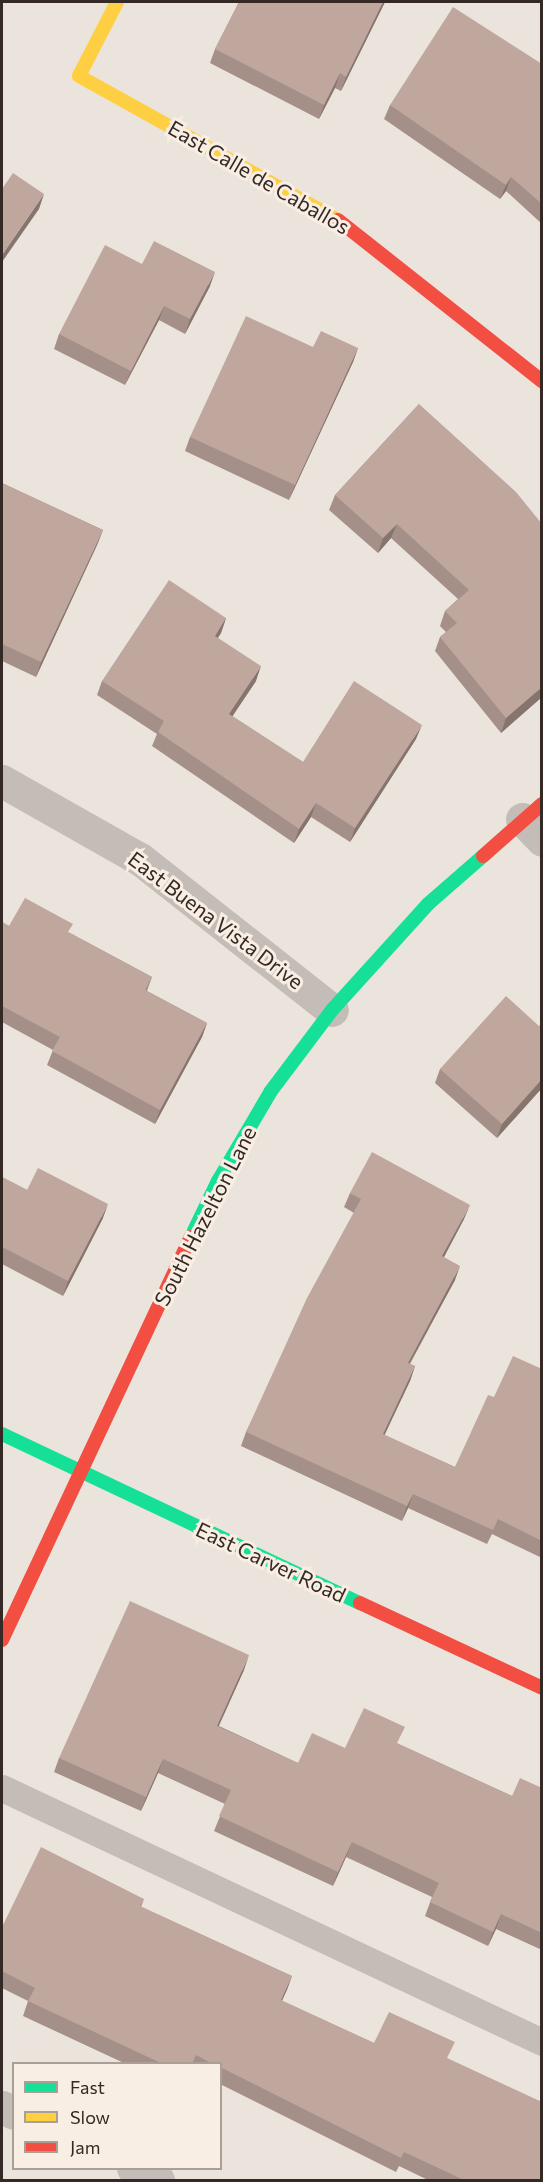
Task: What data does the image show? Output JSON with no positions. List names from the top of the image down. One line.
{"streets":{"street":["East Calle de Caballos","East Buena Vista Drive","South Hazelton Lane","East Carver Road"]},"crossings":[["East Buena Vista Drive","South Hazelton Lane"],["South Hazelton Lane","East Carver Road"]],"legend":["Fast","Slow","Jam"]}
